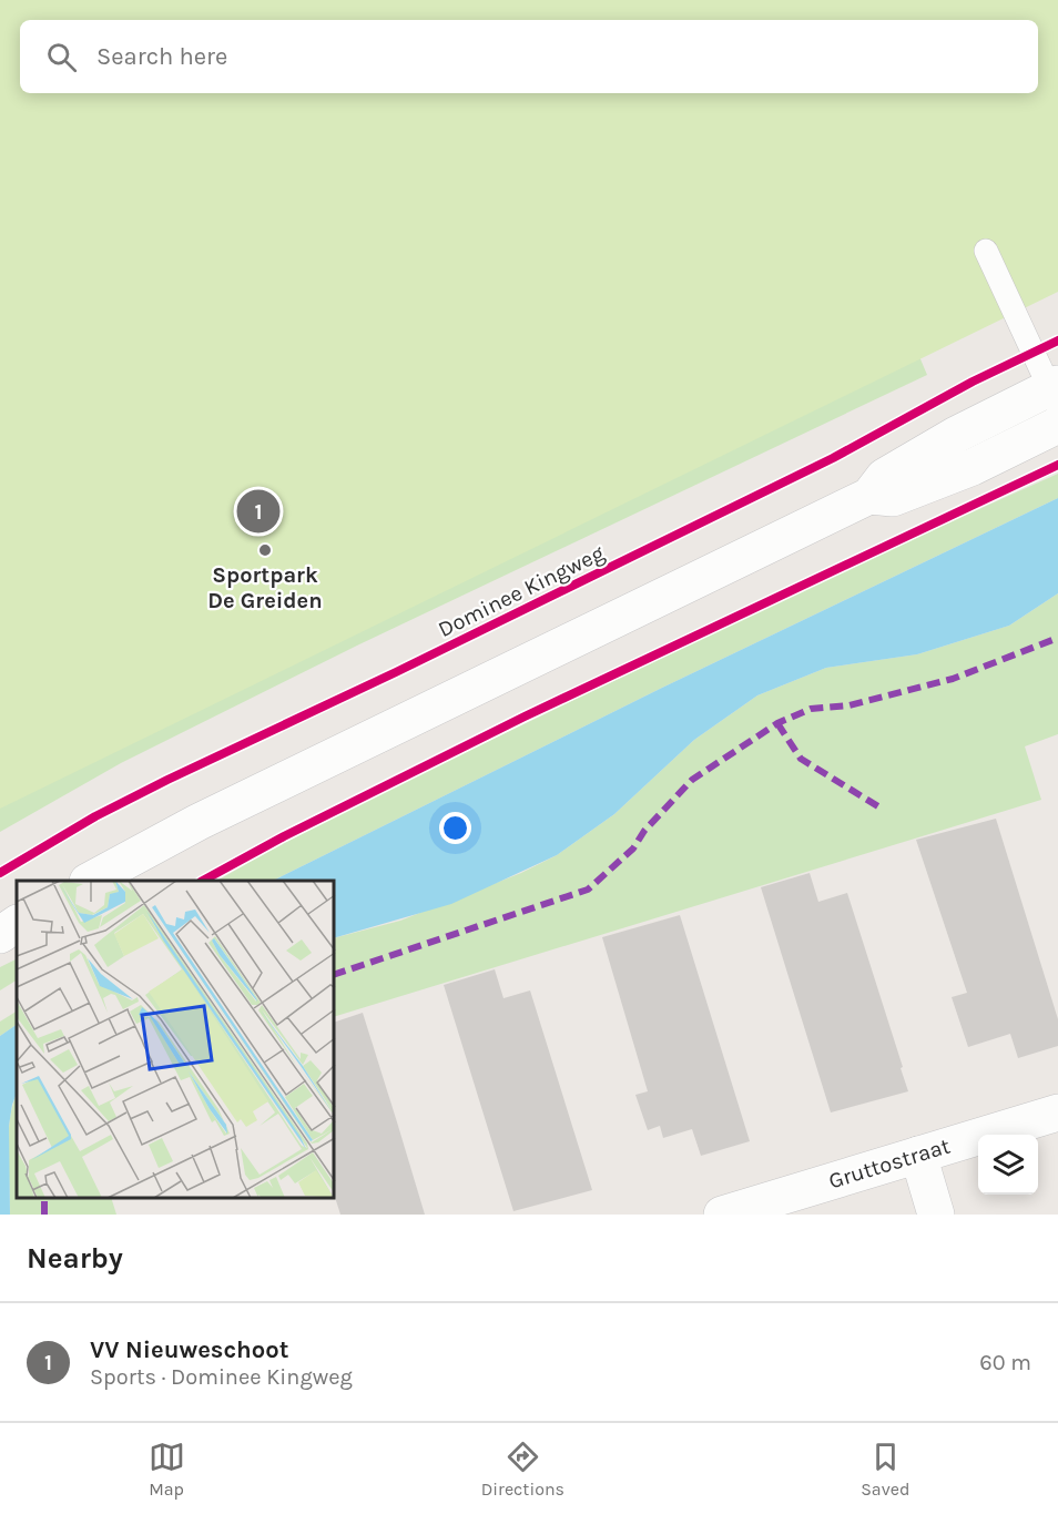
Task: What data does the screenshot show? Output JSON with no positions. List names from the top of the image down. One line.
{"streets":{"main road":["Gruttostraat"],"cycle path":["Dominee Kingweg"]},"places":["Sportpark De Greiden"],"page":{"search":"Search here","pins":"1","heading":"Nearby","list":[{"mark":"1","name":"VV Nieuweschoot","note":"Sports · Dominee Kingweg","value":"60 m"}],"nav":["Map","Directions","Saved"]}}
